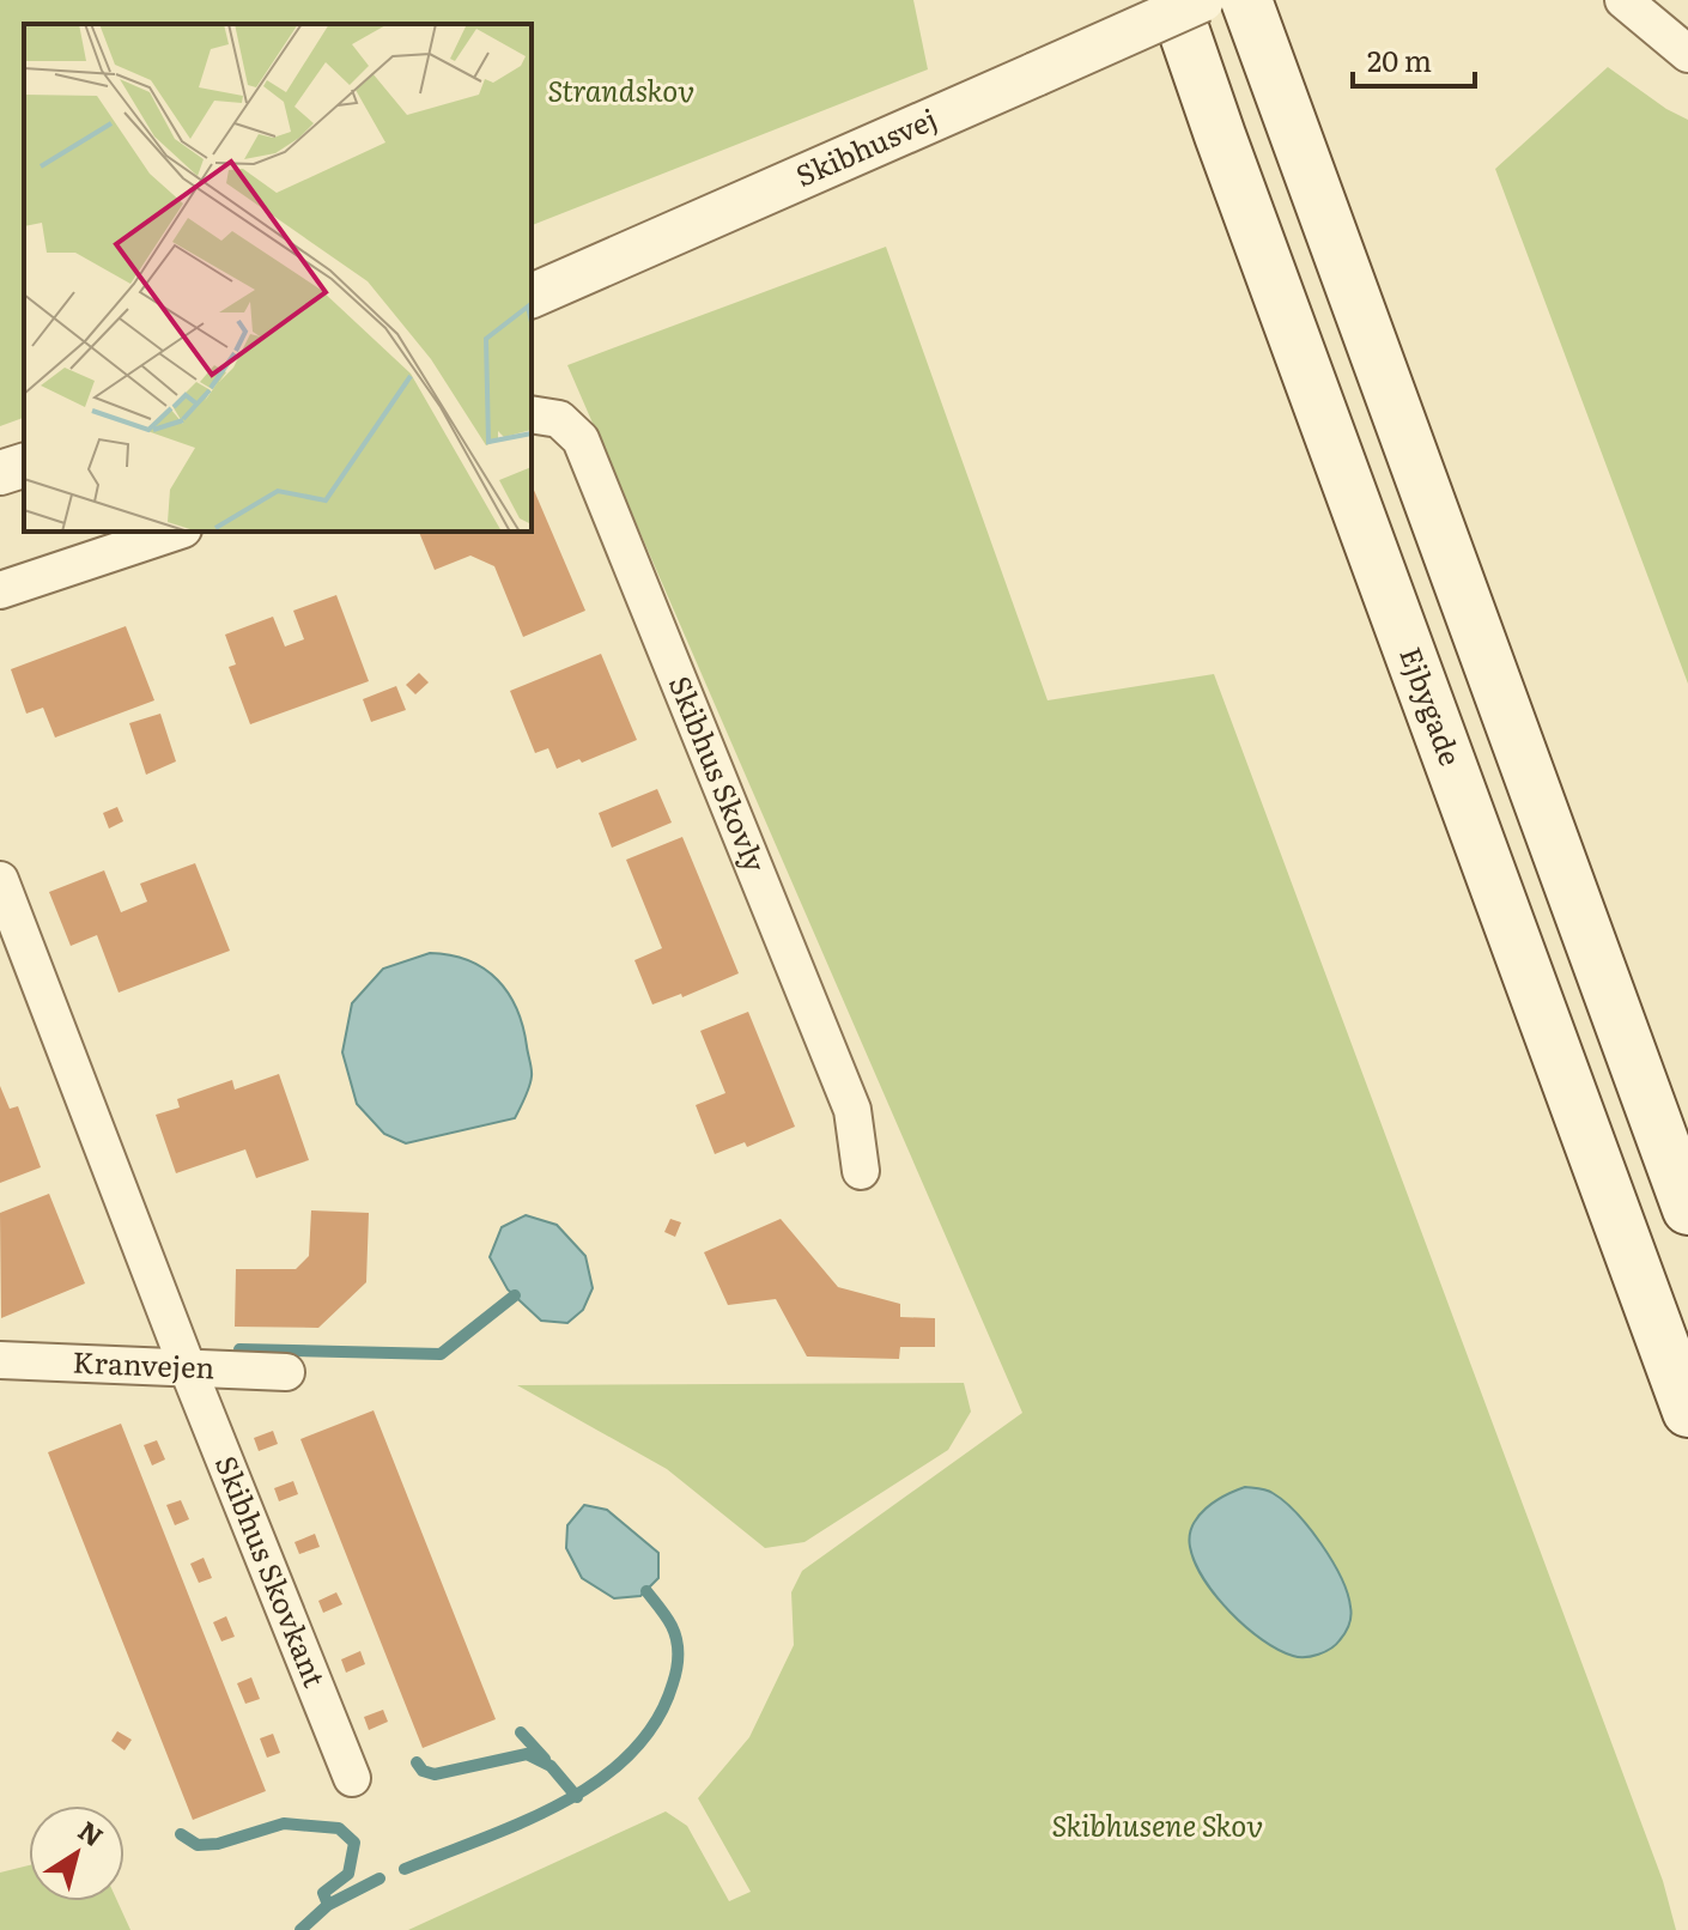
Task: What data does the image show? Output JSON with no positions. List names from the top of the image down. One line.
{"streets":{"main road":["Ejbygade"],"street":["Skibhusvej","Skibhus Skovly","Kranvejen","Skibhus Skovkant"]},"crossings":[["Kranvejen","Skibhus Skovkant"]],"parks":["Strandskov","Skibhusene Skov"],"scale_bar":"20 m","north":"top right"}
